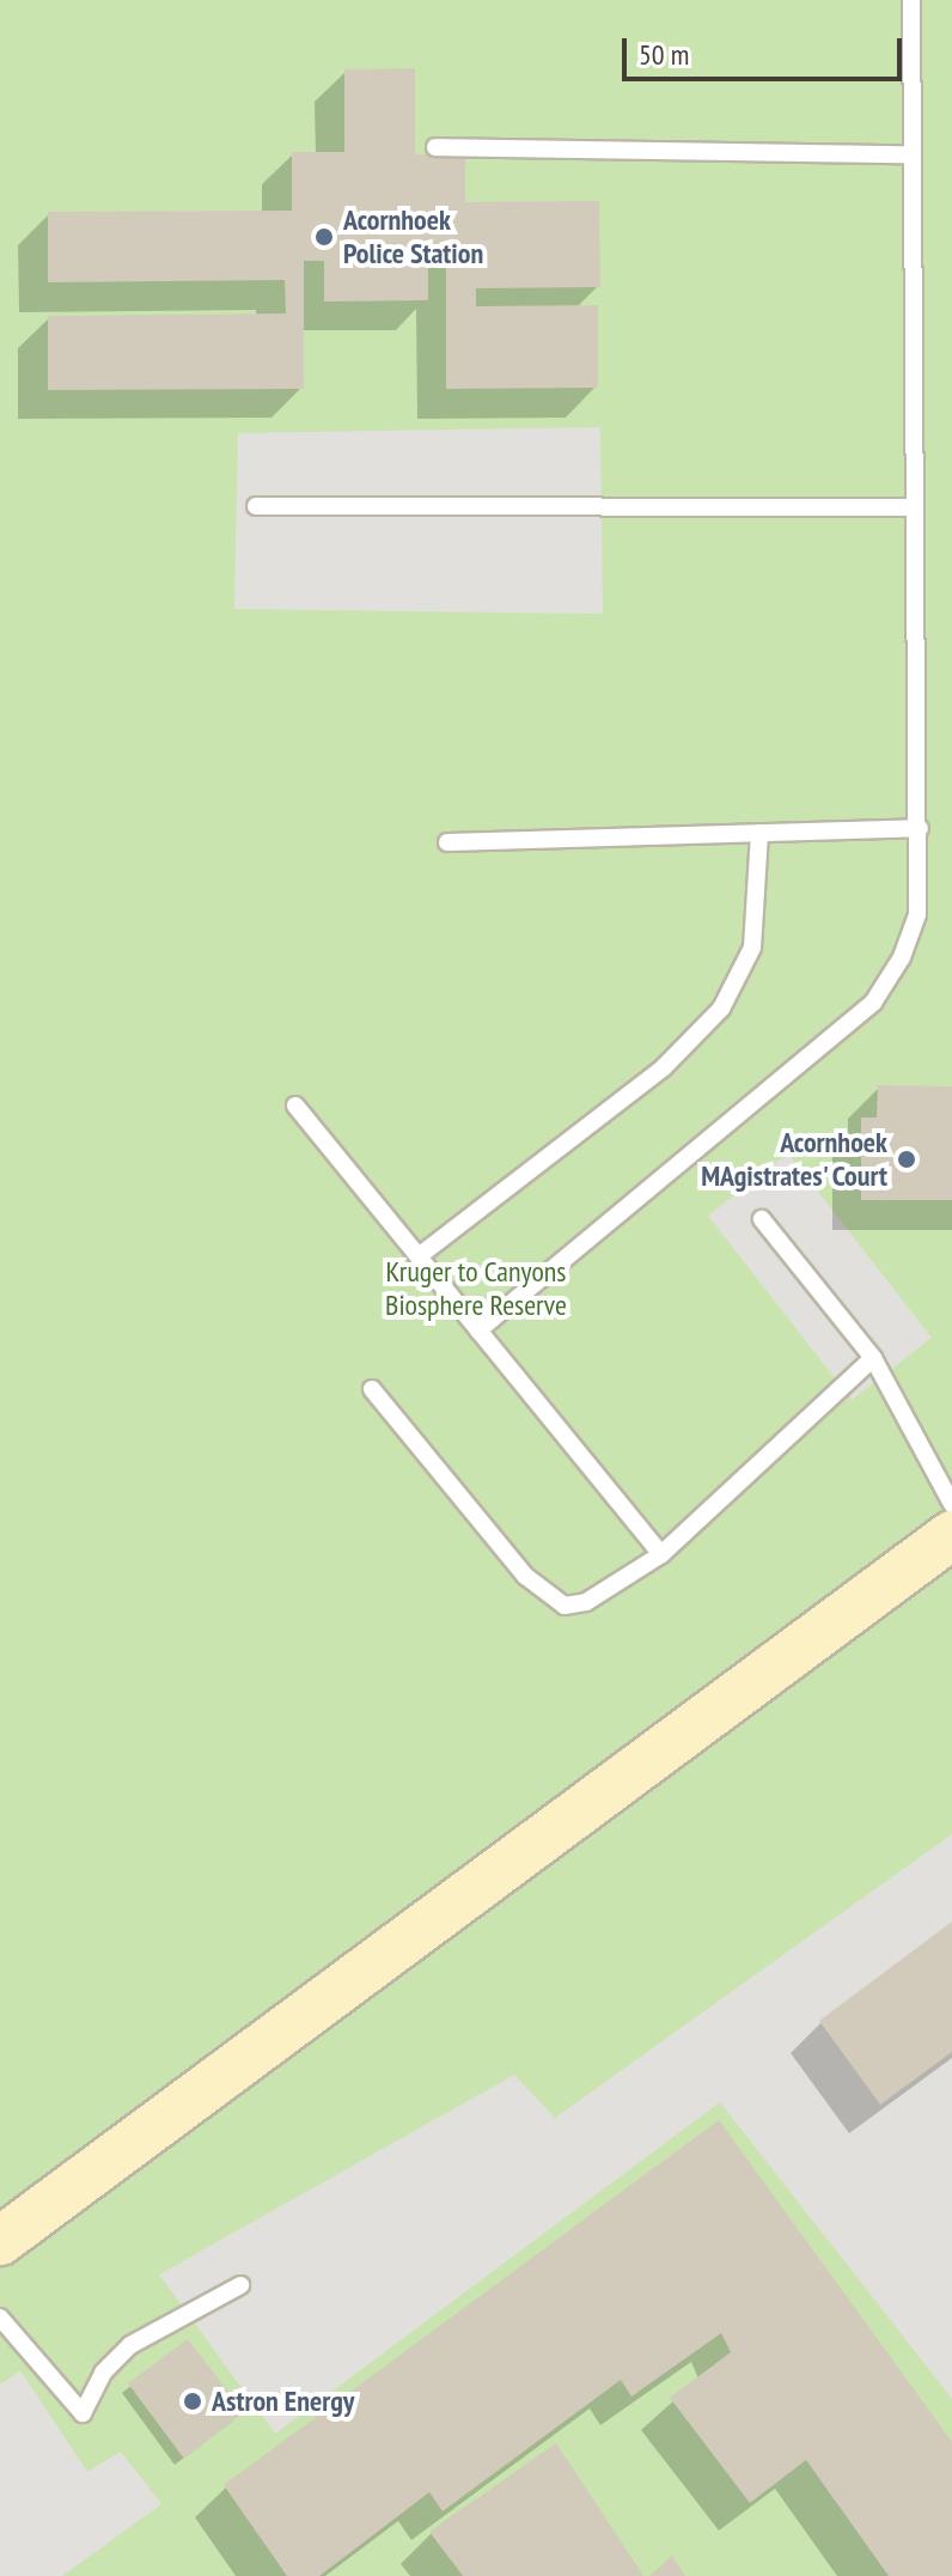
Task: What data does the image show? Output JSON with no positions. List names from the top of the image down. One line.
{"parks":["Kruger to Canyons Biosphere Reserve"],"places":["Acornhoek Police Station","Acornhoek MAgistrates' Court","Astron Energy"],"scale_bar":"50 m"}
